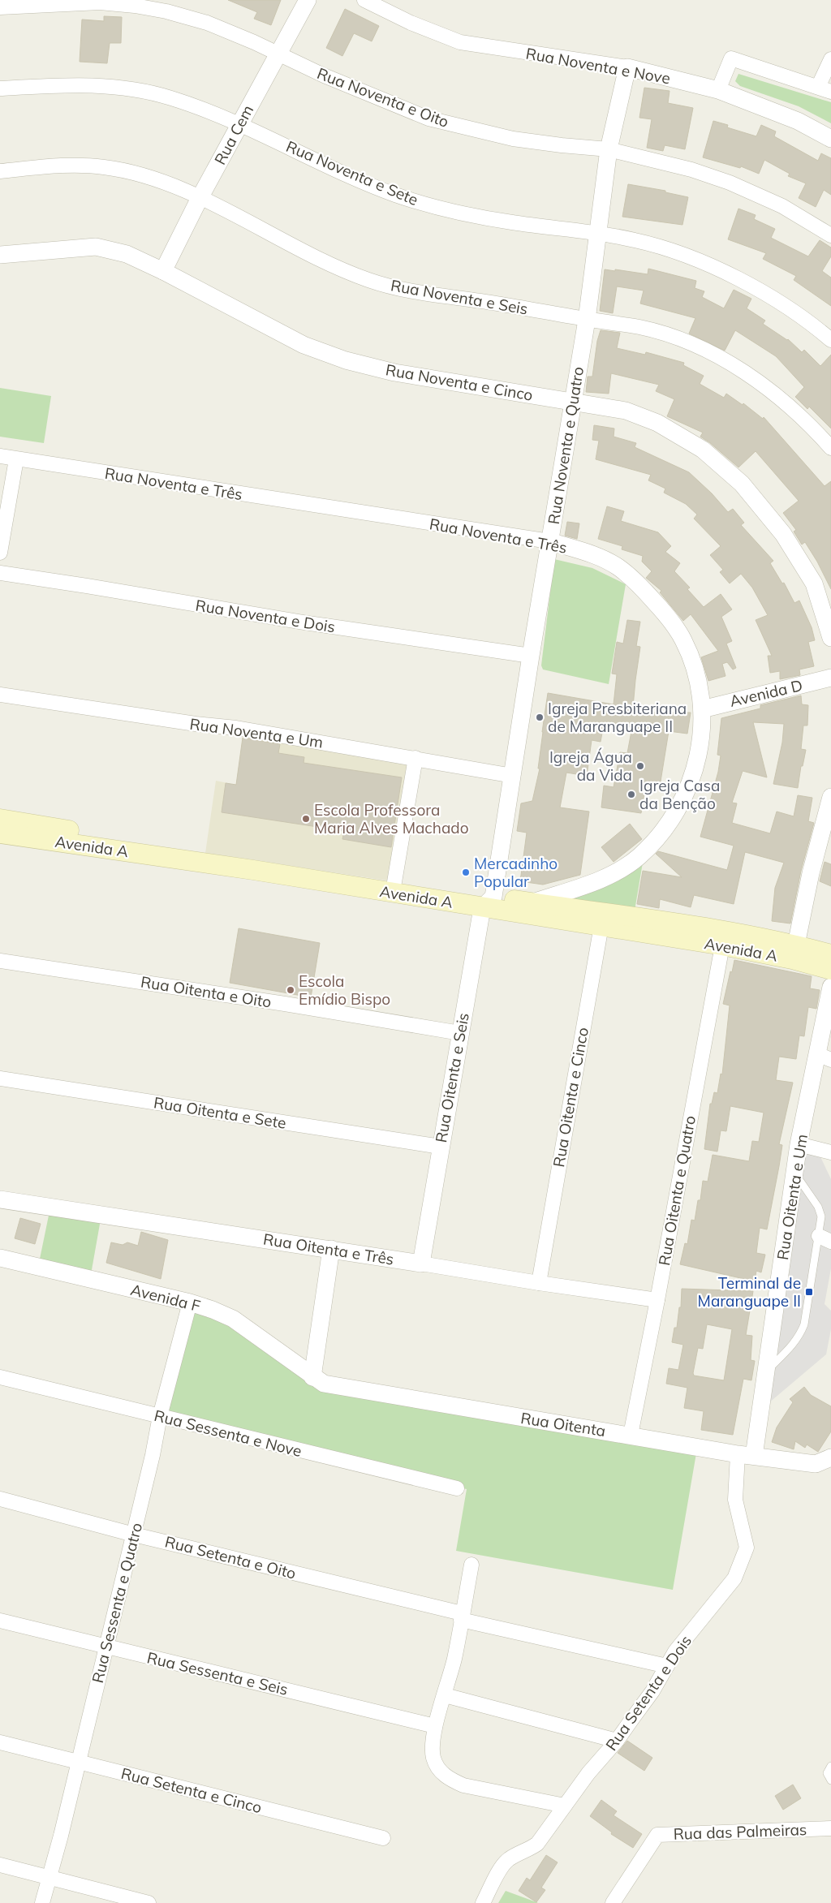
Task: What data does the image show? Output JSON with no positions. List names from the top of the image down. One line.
{"streets":{"main road":["Avenida A"],"street":["Rua Noventa e Nove","Rua Noventa e Oito","Rua Cem","Rua Noventa e Sete","Rua Noventa e Seis","Rua Noventa e Cinco","Rua Noventa e Quatro","Rua Noventa e Três","Rua Noventa e Dois","Avenida D","Rua Noventa e Um","Rua Oitenta e Oito","Rua Oitenta e Seis","Rua Oitenta e Cinco","Rua Oitenta e Sete","Rua Oitenta e Quatro","Rua Oitenta e Um","Rua Oitenta e Três","Avenida F","Rua Oitenta","Rua Sessenta e Nove","Rua Setenta e Oito","Rua Sessenta e Quatro","Rua Sessenta e Seis","Rua Setenta e Dois","Rua Setenta e Cinco","Rua das Palmeiras"]},"crossings":[["Rua Noventa e Nove","Rua Noventa e Quatro"],["Rua Noventa e Oito","Rua Cem"],["Rua Noventa e Oito","Rua Noventa e Quatro"],["Rua Cem","Rua Noventa e Sete"],["Rua Cem","Rua Noventa e Seis"],["Rua Cem","Rua Noventa e Cinco"],["Rua Noventa e Sete","Rua Noventa e Quatro"],["Rua Noventa e Seis","Rua Noventa e Quatro"],["Rua Noventa e Cinco","Rua Noventa e Quatro"],["Rua Noventa e Quatro","Rua Noventa e Três"],["Rua Noventa e Quatro","Rua Noventa e Dois"],["Rua Noventa e Quatro","Rua Noventa e Um"],["Rua Noventa e Quatro","Avenida A"],["Rua Noventa e Quatro","Rua Oitenta e Seis"],["Rua Noventa e Três","Avenida D"],["Rua Noventa e Três","Avenida A"],["Avenida A","Rua Oitenta e Seis"],["Avenida A","Rua Oitenta e Cinco"],["Avenida A","Rua Oitenta e Quatro"],["Rua Oitenta e Oito","Rua Oitenta e Seis"],["Rua Oitenta e Seis","Rua Oitenta e Sete"],["Rua Oitenta e Seis","Rua Oitenta e Três"],["Rua Oitenta e Cinco","Rua Oitenta e Três"],["Rua Oitenta e Quatro","Rua Oitenta e Três"],["Rua Oitenta e Quatro","Rua Oitenta"],["Rua Oitenta e Um","Rua Oitenta"],["Rua Oitenta e Um","Rua Setenta e Dois"],["Avenida F","Rua Oitenta"],["Avenida F","Rua Sessenta e Quatro"],["Rua Oitenta","Rua Setenta e Dois"],["Rua Sessenta e Nove","Rua Sessenta e Quatro"],["Rua Setenta e Oito","Rua Sessenta e Quatro"],["Rua Setenta e Oito","Rua Setenta e Dois"],["Rua Sessenta e Quatro","Rua Sessenta e Seis"],["Rua Sessenta e Quatro","Rua Setenta e Cinco"]],"places":{"other":["Igreja Presbiteriana de Maranguape II","Igreja Água da Vida","Igreja Casa da Benção","Escola Professora Maria Alves Machado","Mercadinho Popular","Escola Emídio Bispo"],"transit":["Terminal de Maranguape II"]}}
